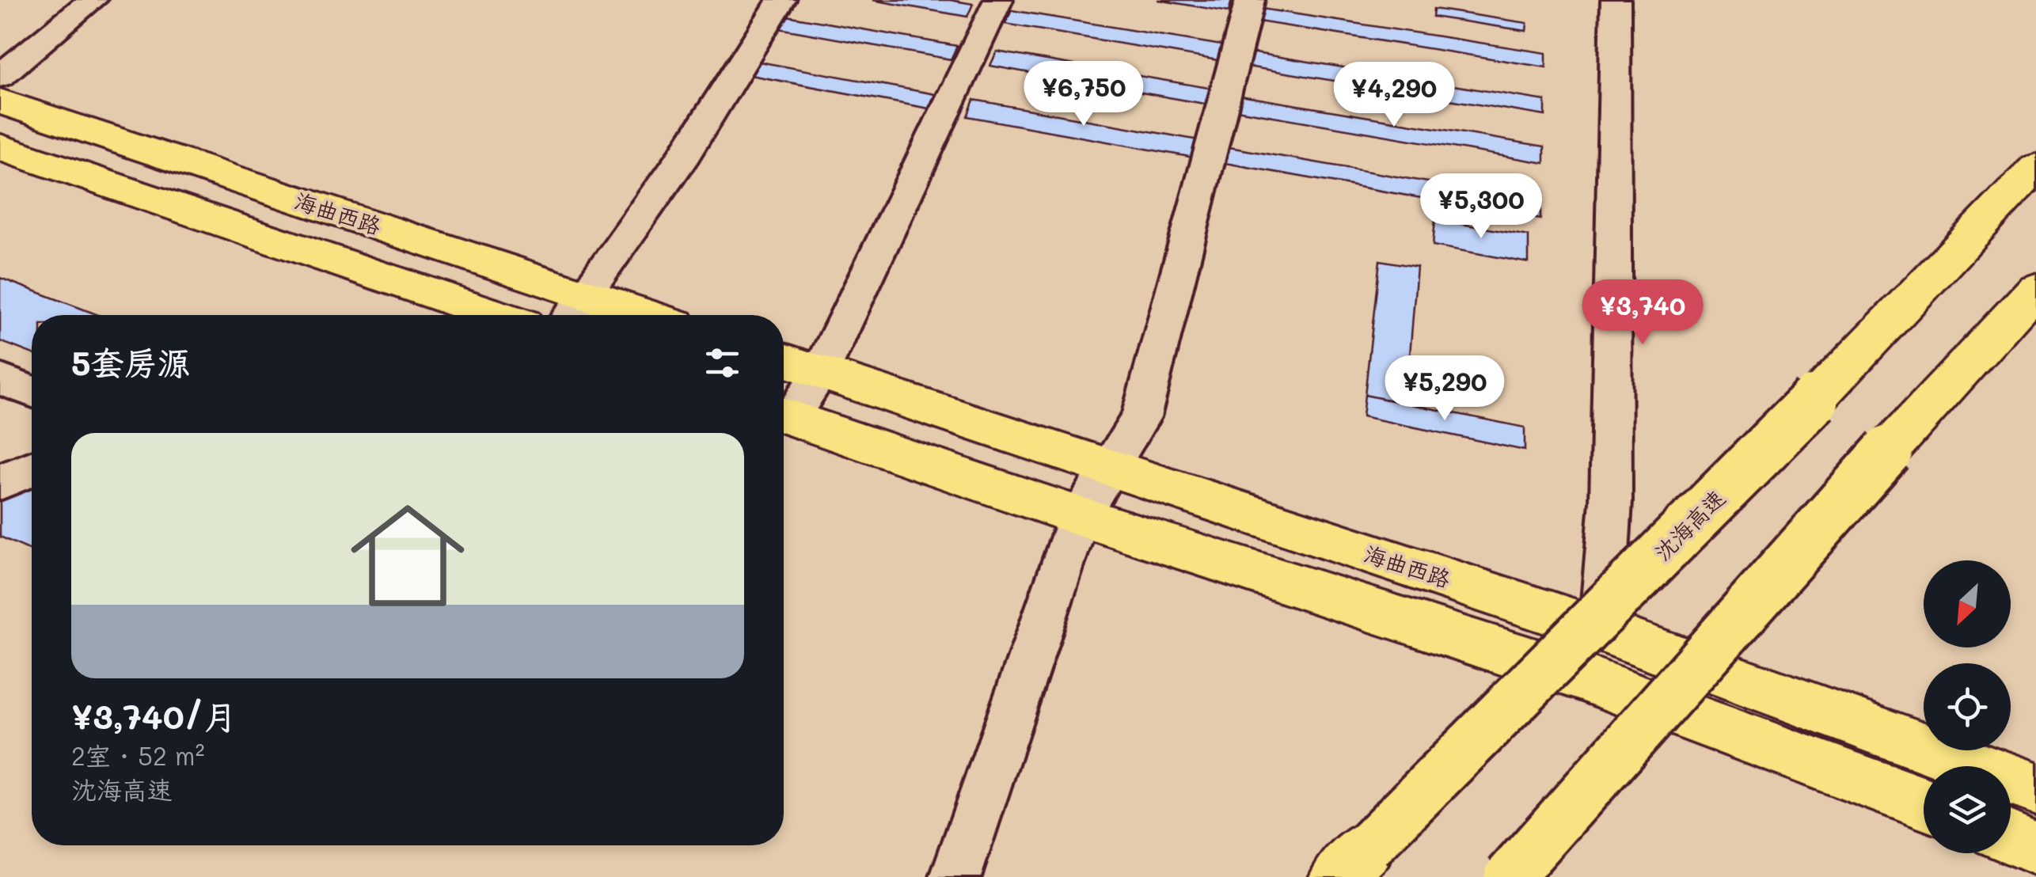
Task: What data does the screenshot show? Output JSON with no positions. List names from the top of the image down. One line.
{"streets":{"main road":["海曲西路","沈海高速"]},"north":"bottom left","page":{"price":["¥6,750","¥4,290","¥5,300","¥3,740","¥5,290"],"heading":"5套房源","list":[{"name":"¥3,740/月","note":"2室 · 52 m² · 沈海高速"}]}}
